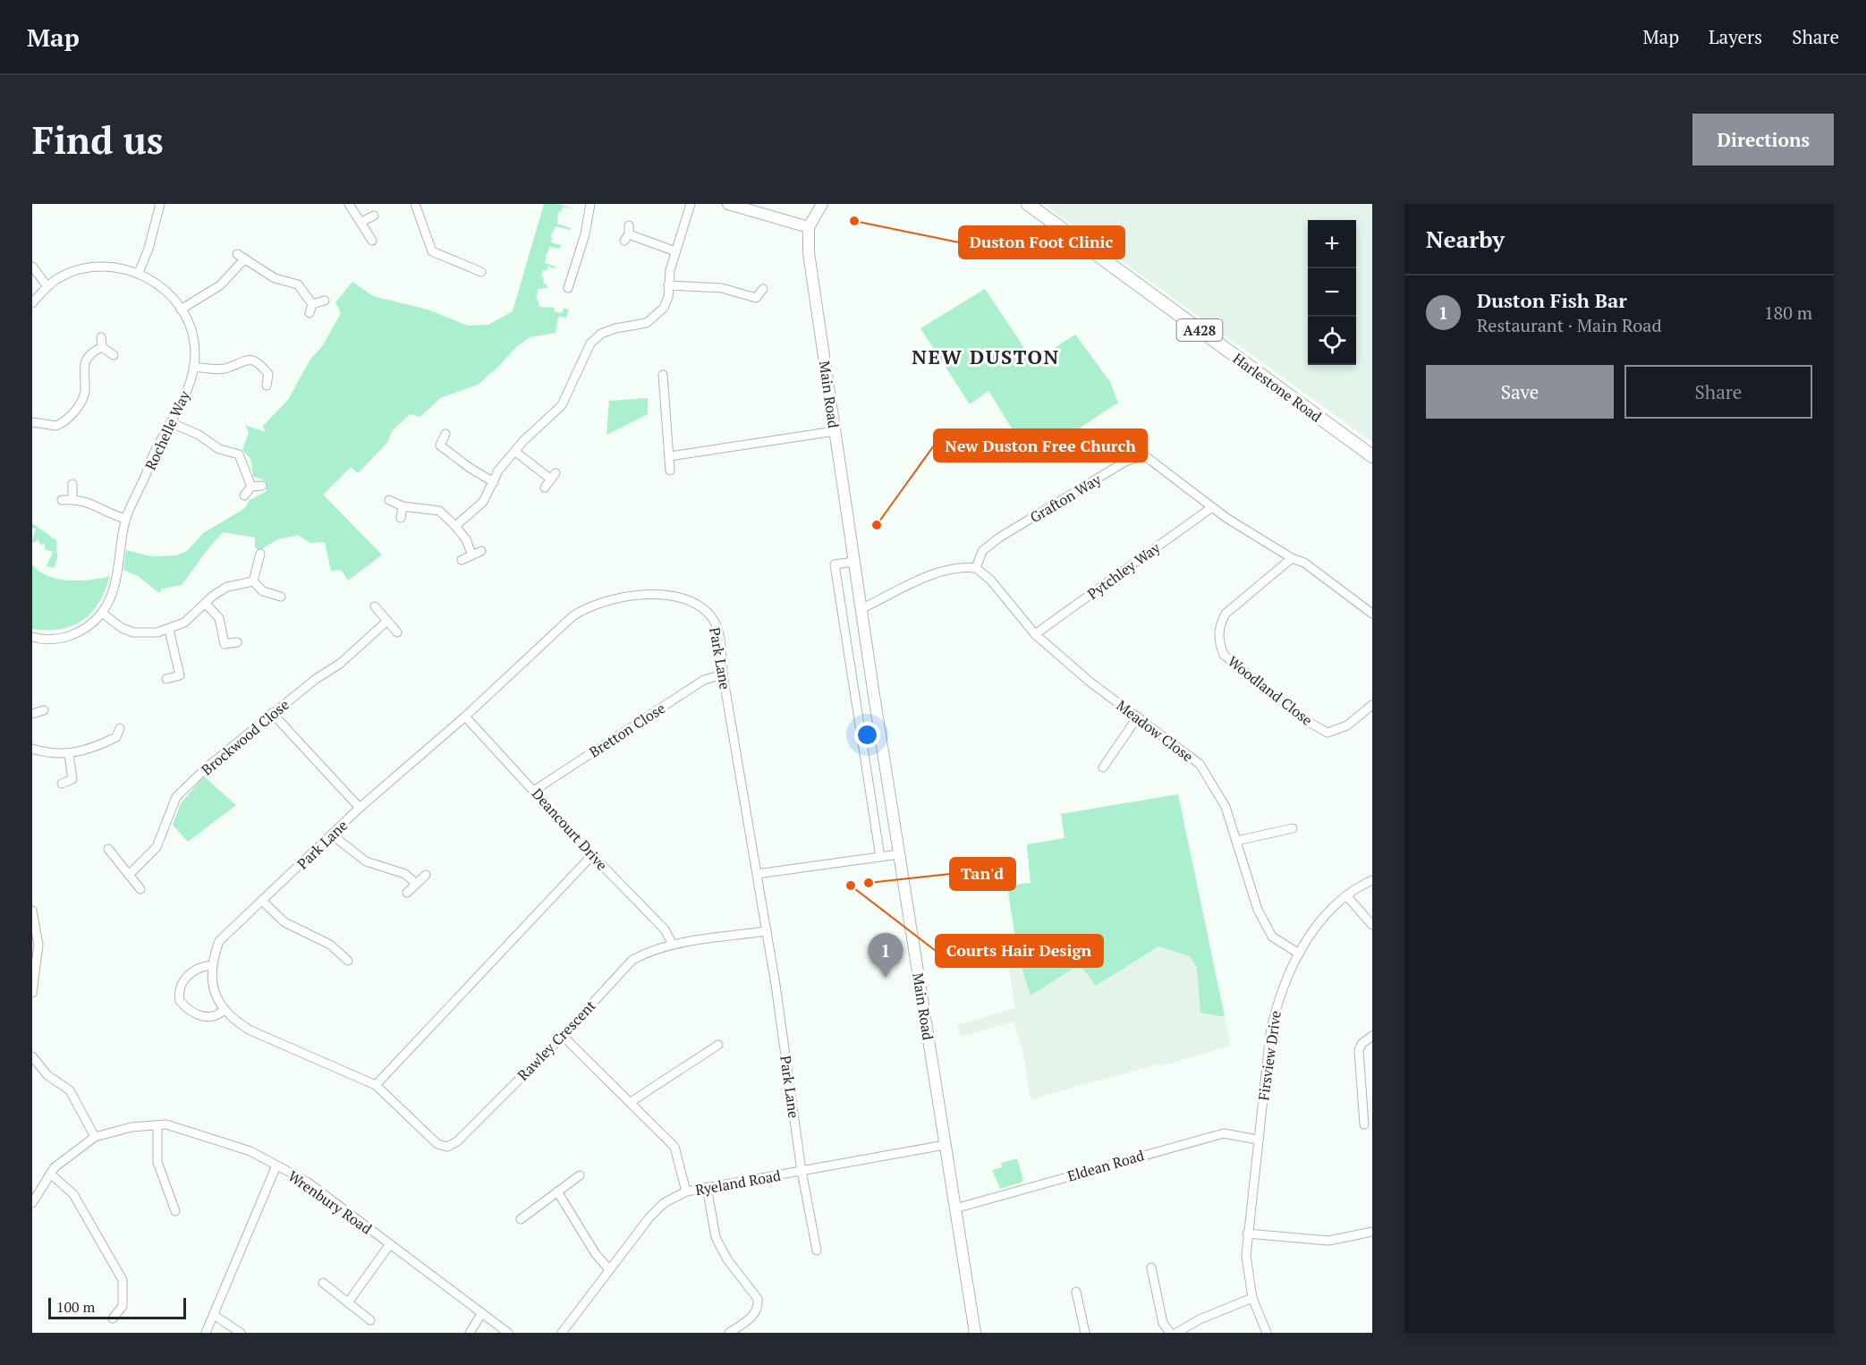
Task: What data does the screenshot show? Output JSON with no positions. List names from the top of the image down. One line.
{"streets":{"main road":["A428","Harlestone Road"],"street":["Main Road","Rochelle Way","Grafton Way","Pytchley Way","Park Lane","Woodland Close","Bretton Close","Meadow Close","Brockwood Close","Deancourt Drive","Rawley Crescent","Firsview Drive","Eldean Road","Ryeland Road","Wrenbury Road"]},"crossings":[["Main Road","Eldean Road"],["Main Road","Ryeland Road"],["Grafton Way","Pytchley Way"],["Grafton Way","Woodland Close"],["Grafton Way","Meadow Close"],["Pytchley Way","Meadow Close"],["Park Lane","Bretton Close"],["Park Lane","Deancourt Drive"],["Park Lane","Rawley Crescent"],["Park Lane","Ryeland Road"],["Bretton Close","Deancourt Drive"],["Meadow Close","Firsview Drive"],["Deancourt Drive","Rawley Crescent"],["Firsview Drive","Eldean Road"]],"districts":["NEW DUSTON"],"places":["Duston Foot Clinic","New Duston Free Church","Tan'd","Courts Hair Design"],"scale_bar":"100 m","page":{"header":"Map","nav":["Map","Layers","Share"],"buttons":["Directions",["Save","Share"]],"title":"Find us","heading":"Nearby","map_buttons":["+","−"],"list":[{"mark":"1","name":"Duston Fish Bar","note":"Restaurant · Main Road","value":"180 m"}],"pins":"1","scale":"100 m"}}
